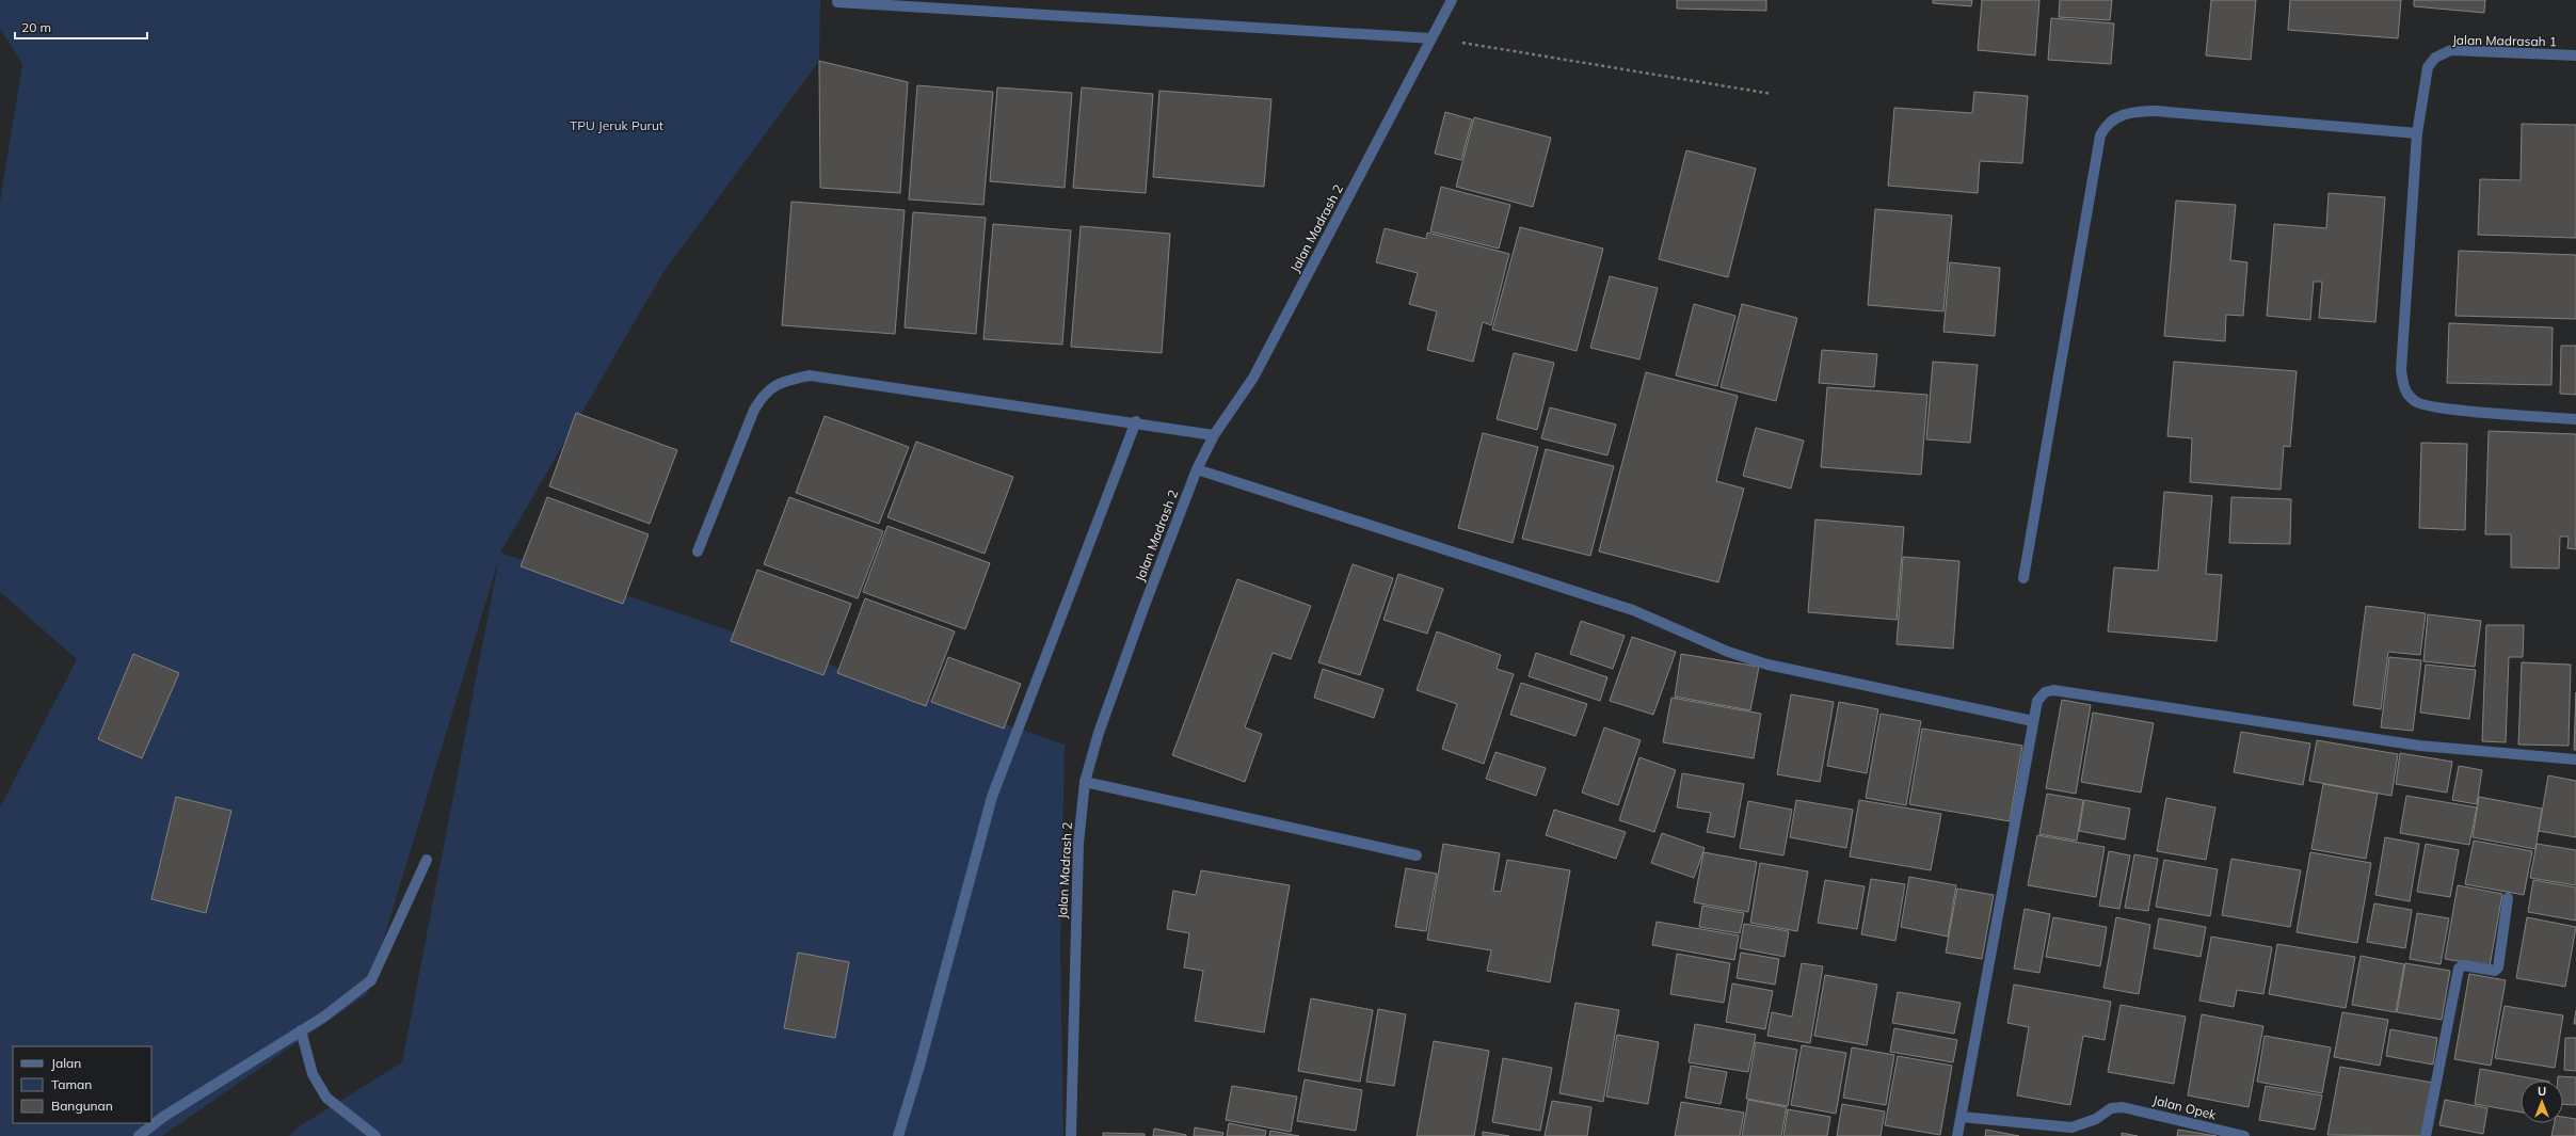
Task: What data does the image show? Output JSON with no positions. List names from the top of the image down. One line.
{"streets":{"street":["Jalan Madrasah 1","Jalan Madrash 2","Jalan Opek"]},"parks":["TPU Jeruk Purut"],"legend":["Jalan","Taman","Bangunan"],"scale_bar":"20 m","north":"top"}
